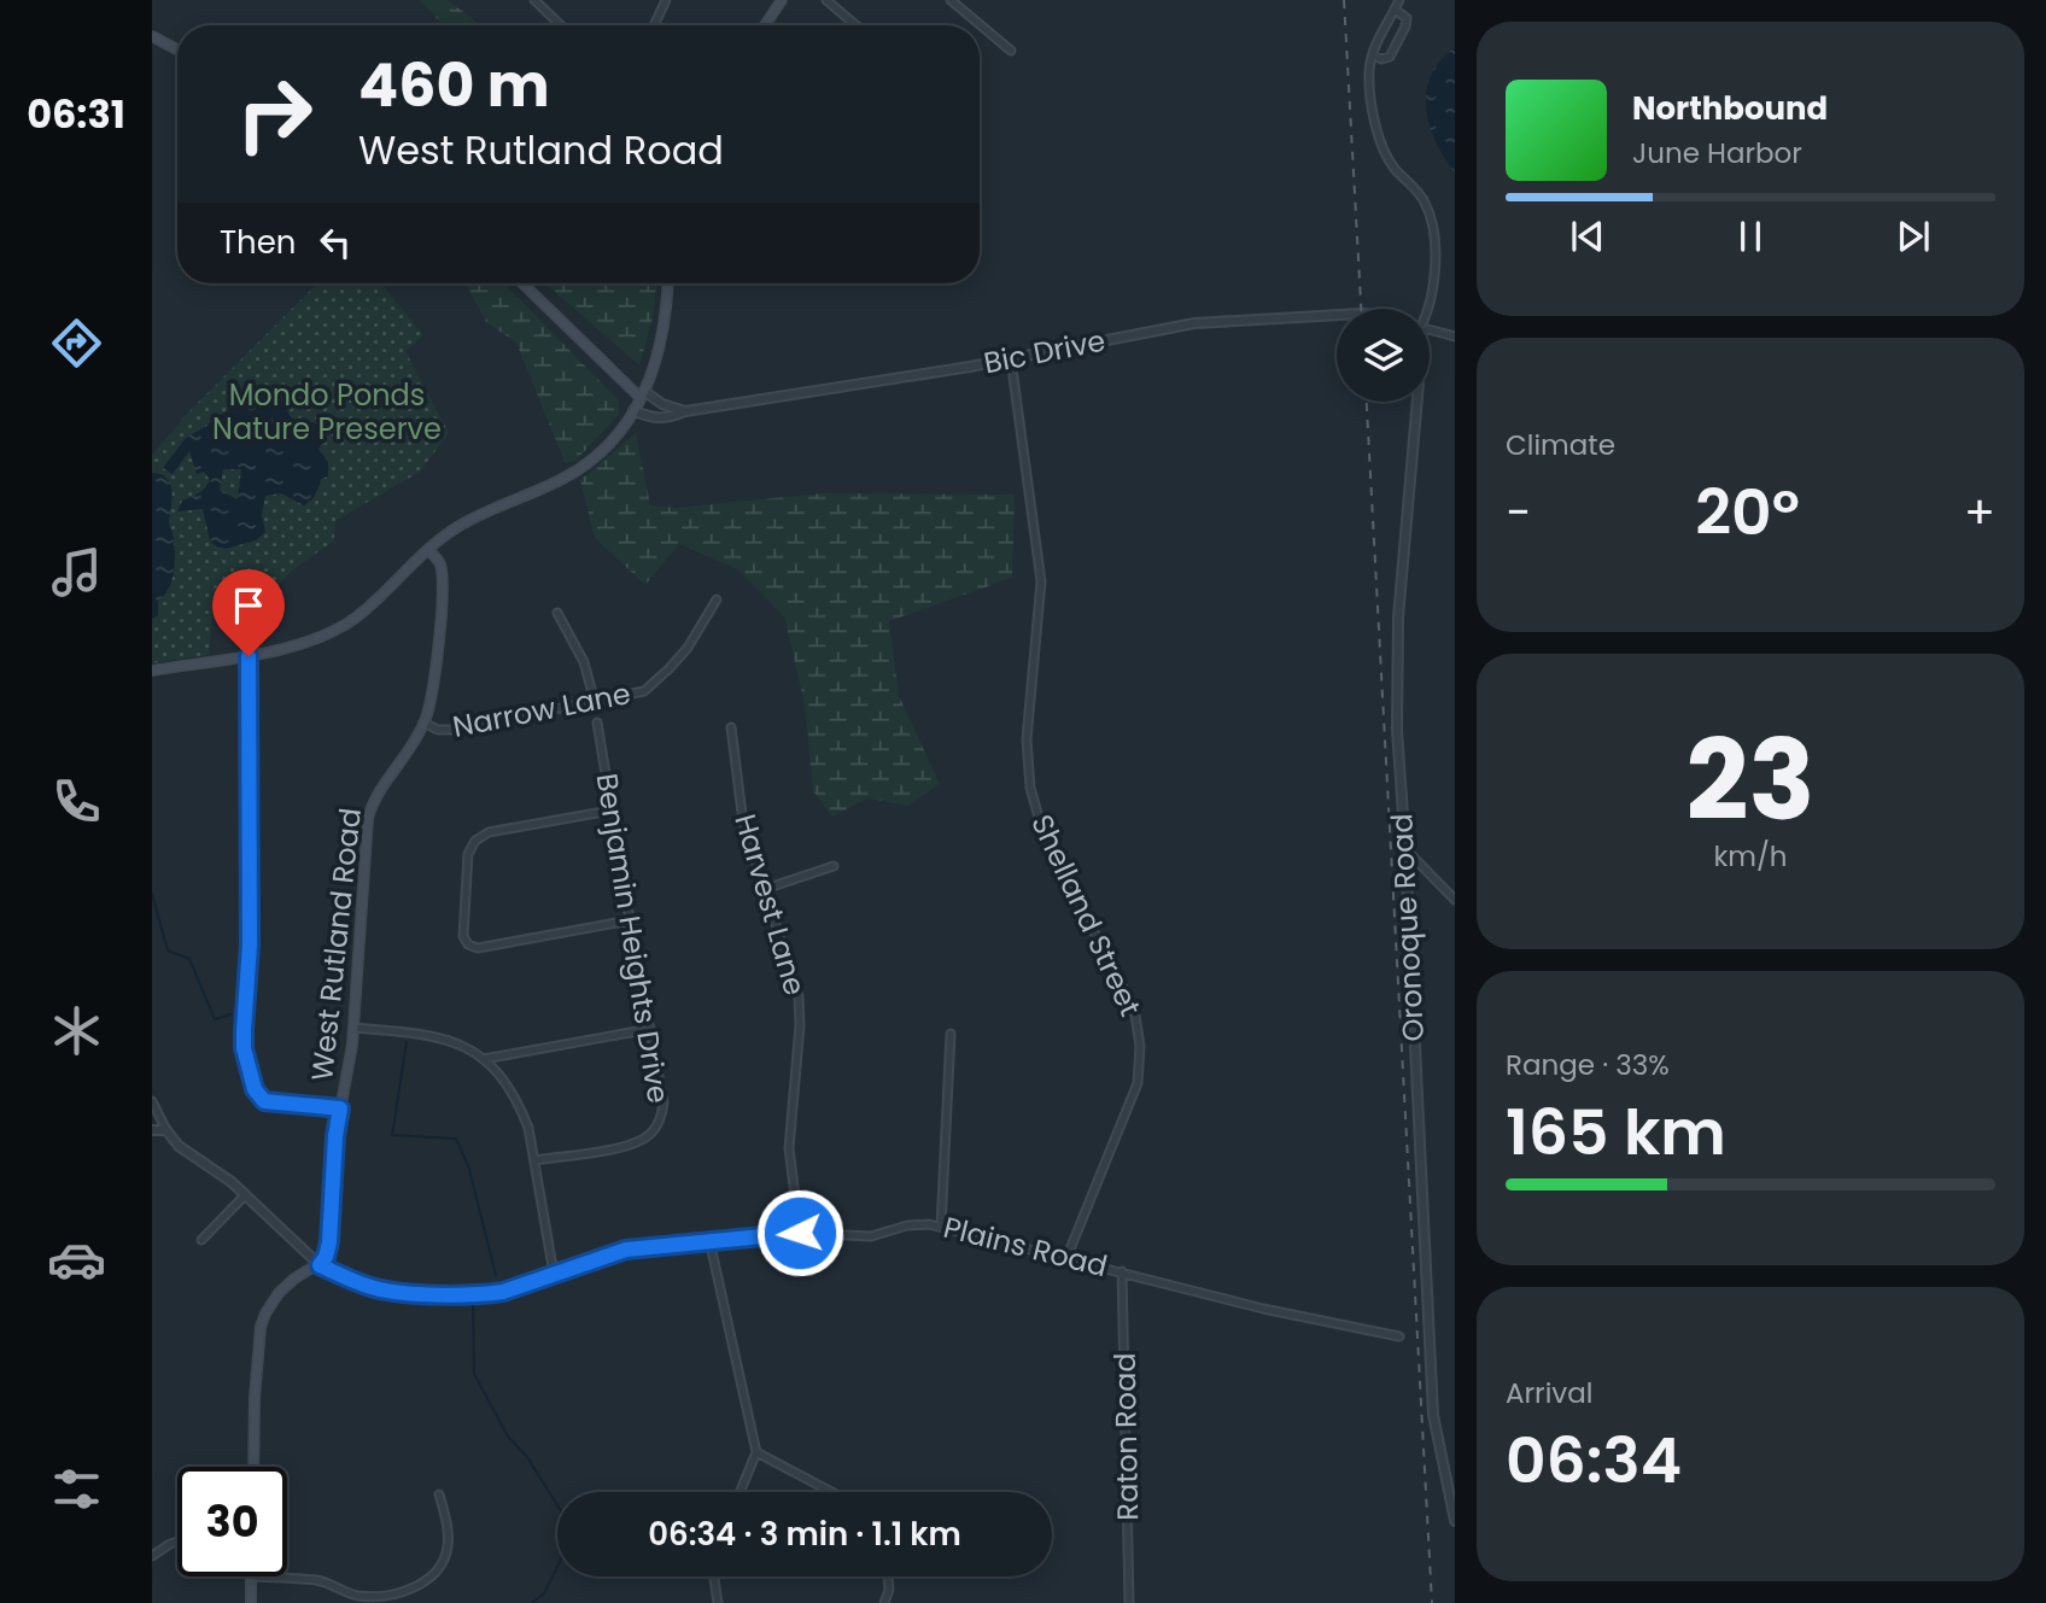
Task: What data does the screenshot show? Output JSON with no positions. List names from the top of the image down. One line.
{"streets":{"main road":["West Rutland Road"],"street":["Bic Drive","Narrow Lane","Harvest Lane","Shelland Street","Oronoque Road","Benjamin Heights Drive","Plains Road","Raton Road"]},"crossings":[["Bic Drive","Shelland Street"],["Narrow Lane","West Rutland Road"],["Harvest Lane","Plains Road"],["Shelland Street","Plains Road"],["West Rutland Road","Plains Road"],["Plains Road","Raton Road"]],"parks":["Mondo Ponds Nature Preserve"],"page":{"tabs":"06:31","turn":["460 m","West Rutland Road"],"song":["Northbound","June Harbor"],"then":"Then","tile":["Climate",["23","km/h"],["Range · 33%","165 km"],["Arrival","06:34"]],"heat":["−","20°","+"],"limit":"30","trip":"06:34 · 3 min · 1.1 km"}}
